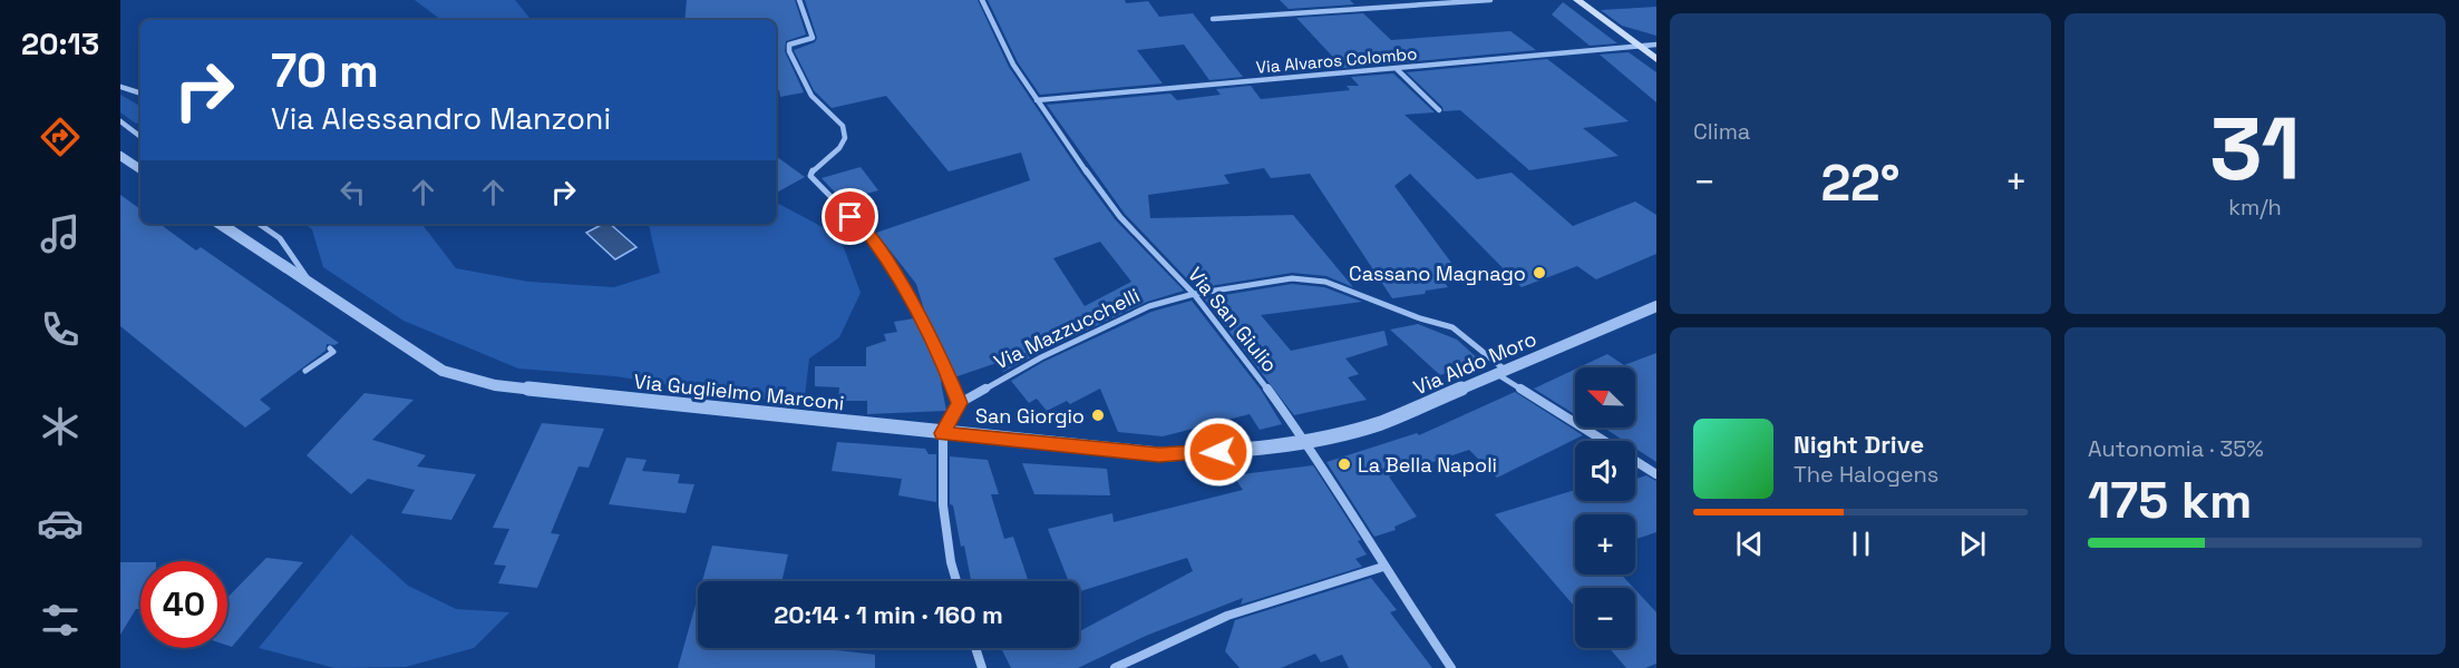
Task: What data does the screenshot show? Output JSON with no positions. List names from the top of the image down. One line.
{"streets":{"street":["Via Alvaros Colombo","Via San Giulio","Via Mazzucchelli","Via Aldo Moro","Via Guglielmo Marconi"]},"crossings":[["Via Alvaros Colombo","Via San Giulio"],["Via San Giulio","Via Mazzucchelli"],["Via San Giulio","Via Aldo Moro"],["Via San Giulio","Via Guglielmo Marconi"],["Via Mazzucchelli","Via Aldo Moro"],["Via Aldo Moro","Via Guglielmo Marconi"]],"places":["Cassano Magnago","San Giorgio","La Bella Napoli"],"north":"top left","page":{"tabs":"20:13","tile":["Clima",["31","km/h"],["Autonomia · 35%","175 km"]],"turn":["70 m","Via Alessandro Manzoni"],"heat":["−","22°","+"],"map_buttons":["+","−"],"song":["Night Drive","The Halogens"],"limit":"40","trip":"20:14 · 1 min · 160 m"}}
